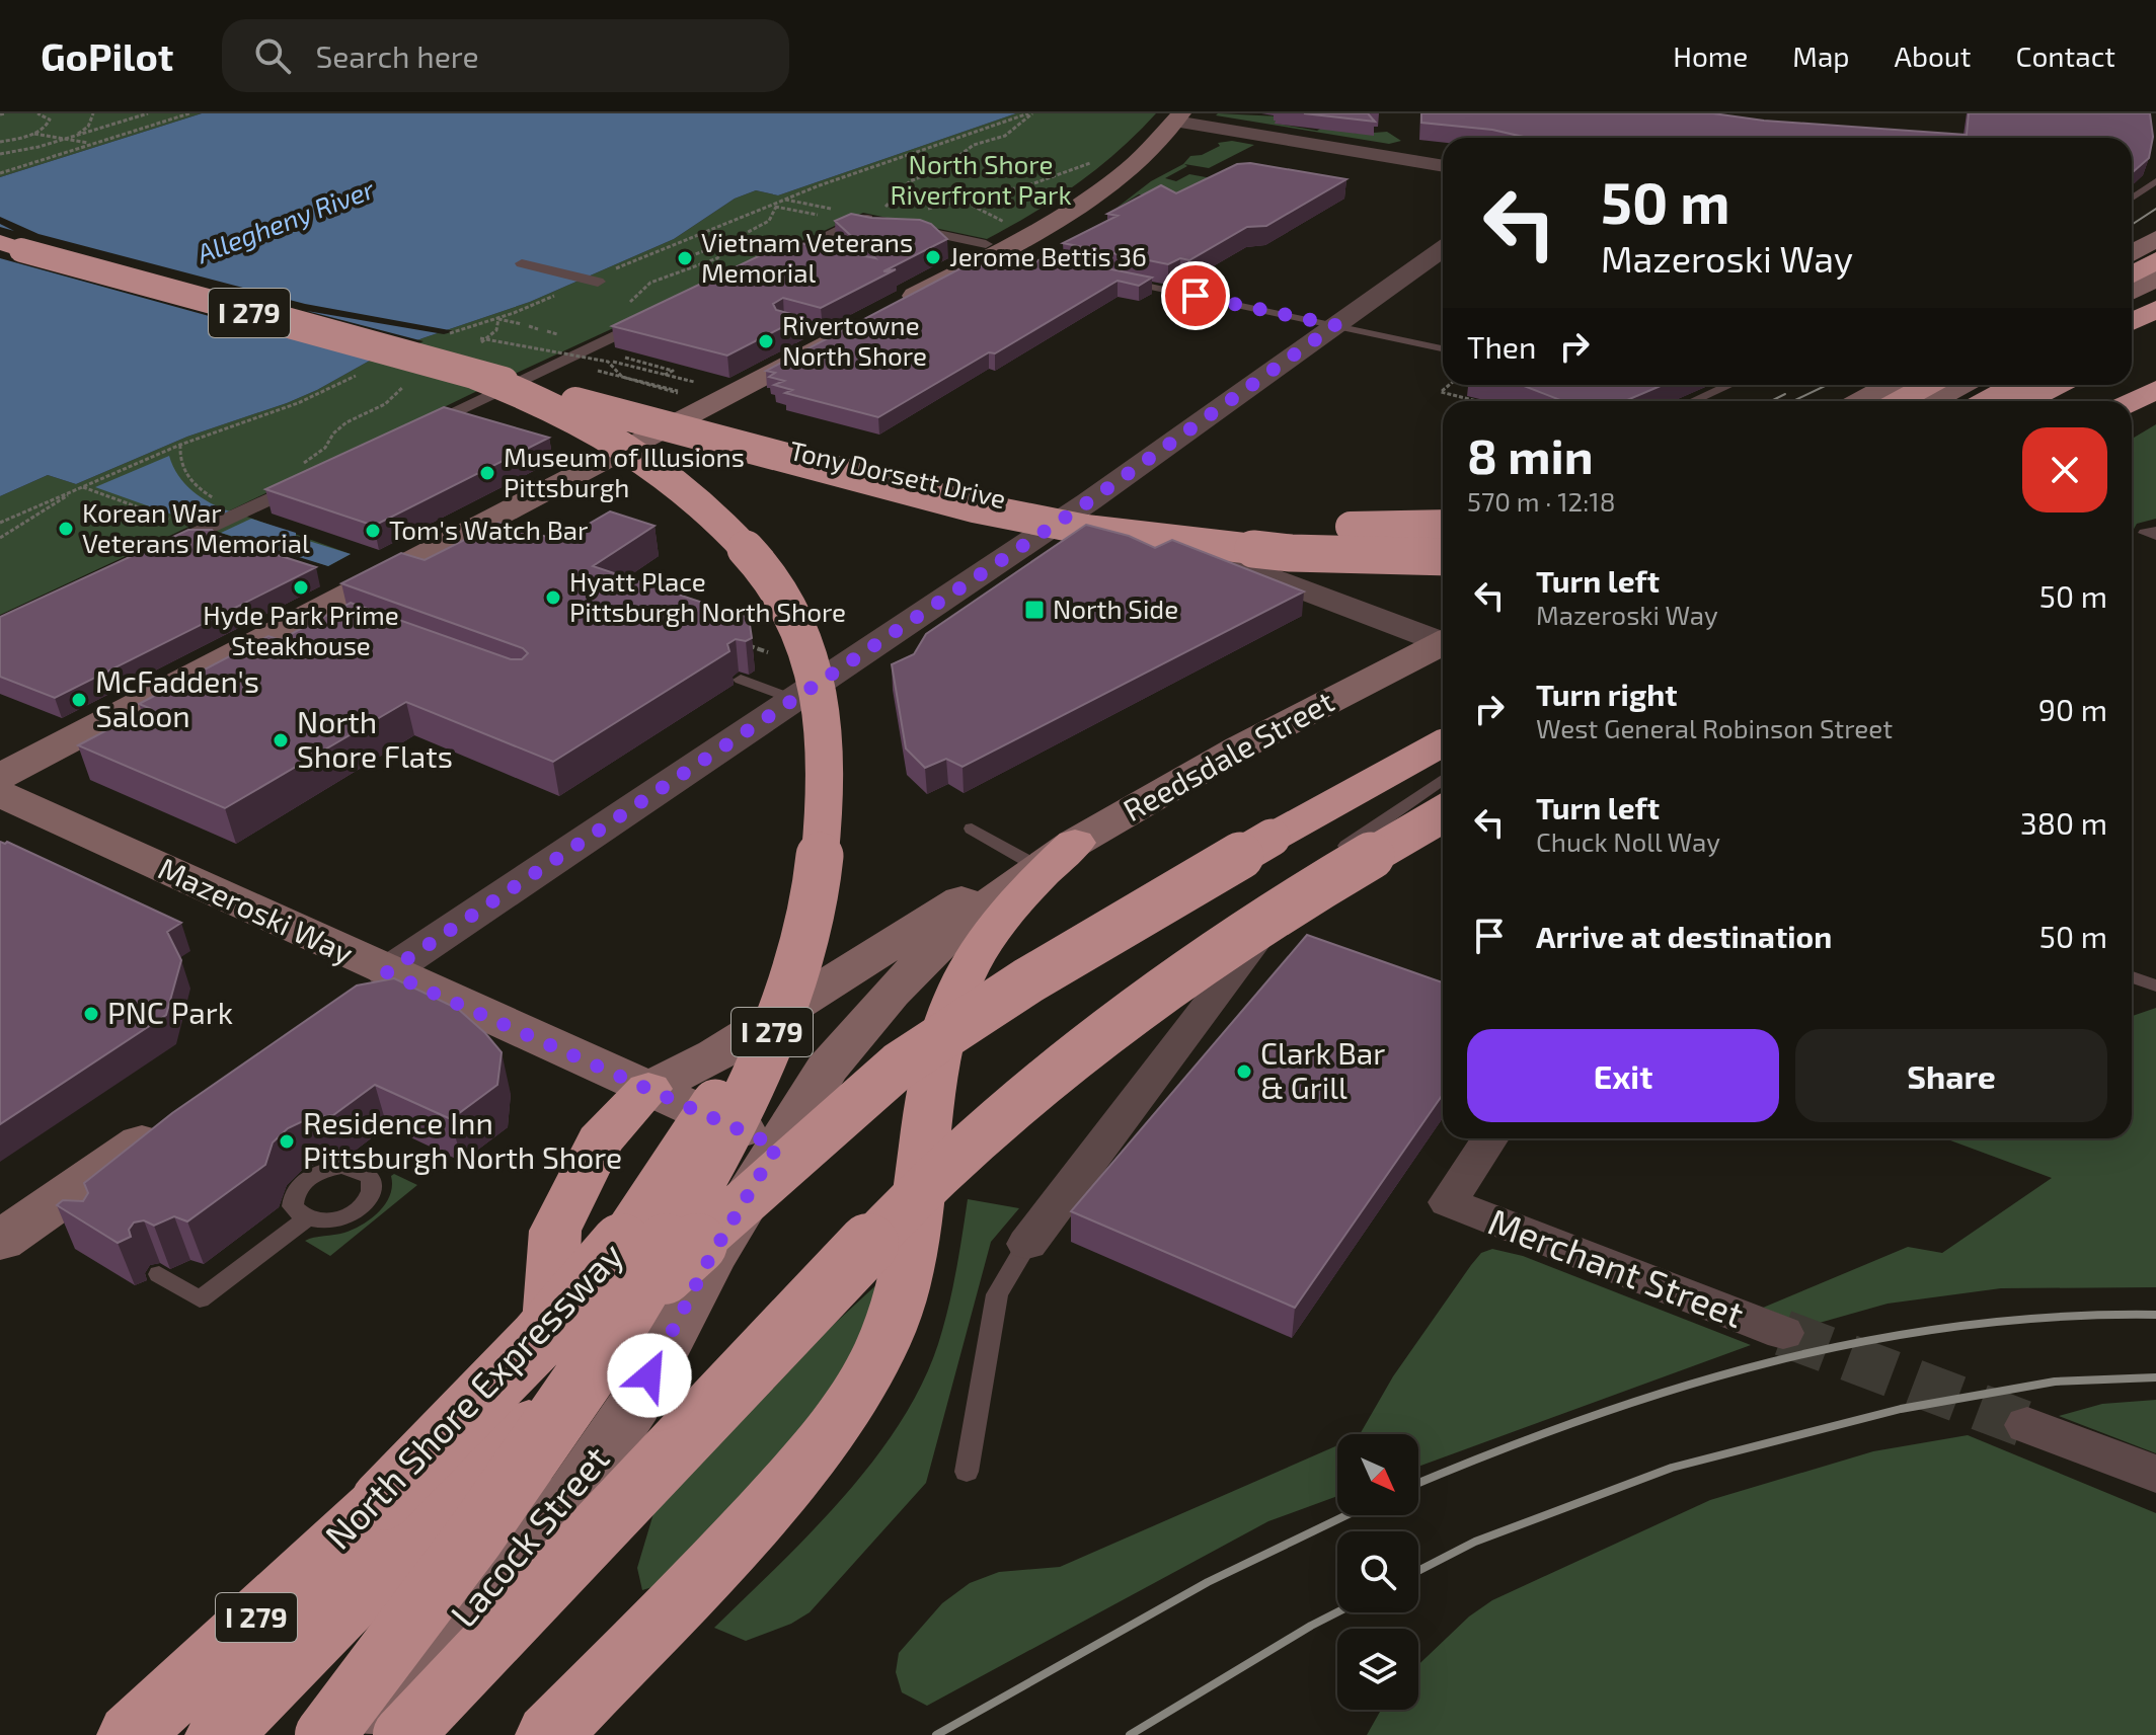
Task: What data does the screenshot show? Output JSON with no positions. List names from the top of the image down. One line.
{"streets":{"highway":["I 279","North Shore Expressway"],"main road":["Reedsdale Street","Mazeroski Way","Lacock Street"],"street":["Tony Dorsett Drive","Merchant Street"]},"crossings":[["I 279","North Shore Expressway"],["Reedsdale Street","Mazeroski Way"],["Reedsdale Street","Lacock Street"],["Mazeroski Way","Lacock Street"]],"water":["Allegheny River"],"parks":["North Shore Riverfront Park"],"places":{"other":["Jerome Bettis 36","Vietnam Veterans Memorial","Rivertowne North Shore","Museum of Illusions Pittsburgh","Korean War Veterans Memorial","Tom's Watch Bar","Hyde Park Prime Steakhouse","Hyatt Place Pittsburgh North Shore","McFadden's Saloon","North Shore Flats","PNC Park","Clark Bar & Grill","Residence Inn Pittsburgh North Shore"],"transit":["North Side"]},"north":"bottom right","page":{"header":"GoPilot","search":"Search here","nav":["Home","Map","About","Contact"],"turn":["50 m","Mazeroski Way"],"then":"Then","heading":["8 min","570 m · 12:18"],"list":[{"name":"Turn left","note":"Mazeroski Way","value":"50 m"},{"name":"Turn right","note":"West General Robinson Street","value":"90 m"},{"name":"Turn left","note":"Chuck Noll Way","value":"380 m"},{"name":"Arrive at destination","value":"50 m"}],"buttons":["Exit","Share"]}}
